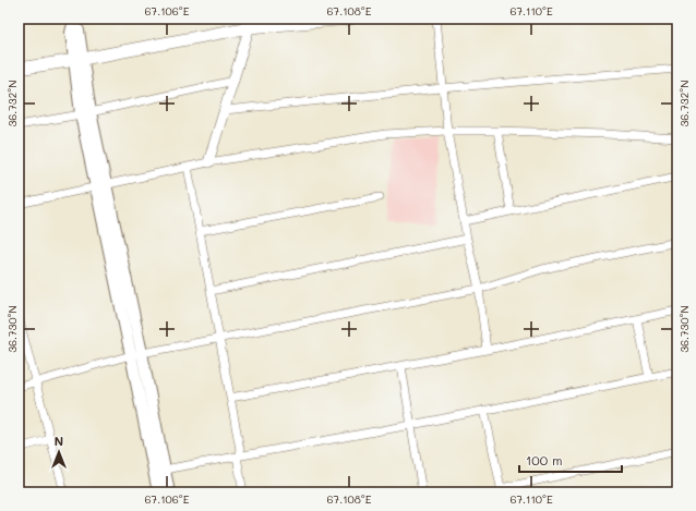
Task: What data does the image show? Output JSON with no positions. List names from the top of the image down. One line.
{"scale_bar":"100 m","north":"top","coordinates":["67.106°E","67.108°E","67.110°E","36.732°N","36.730°N"]}
